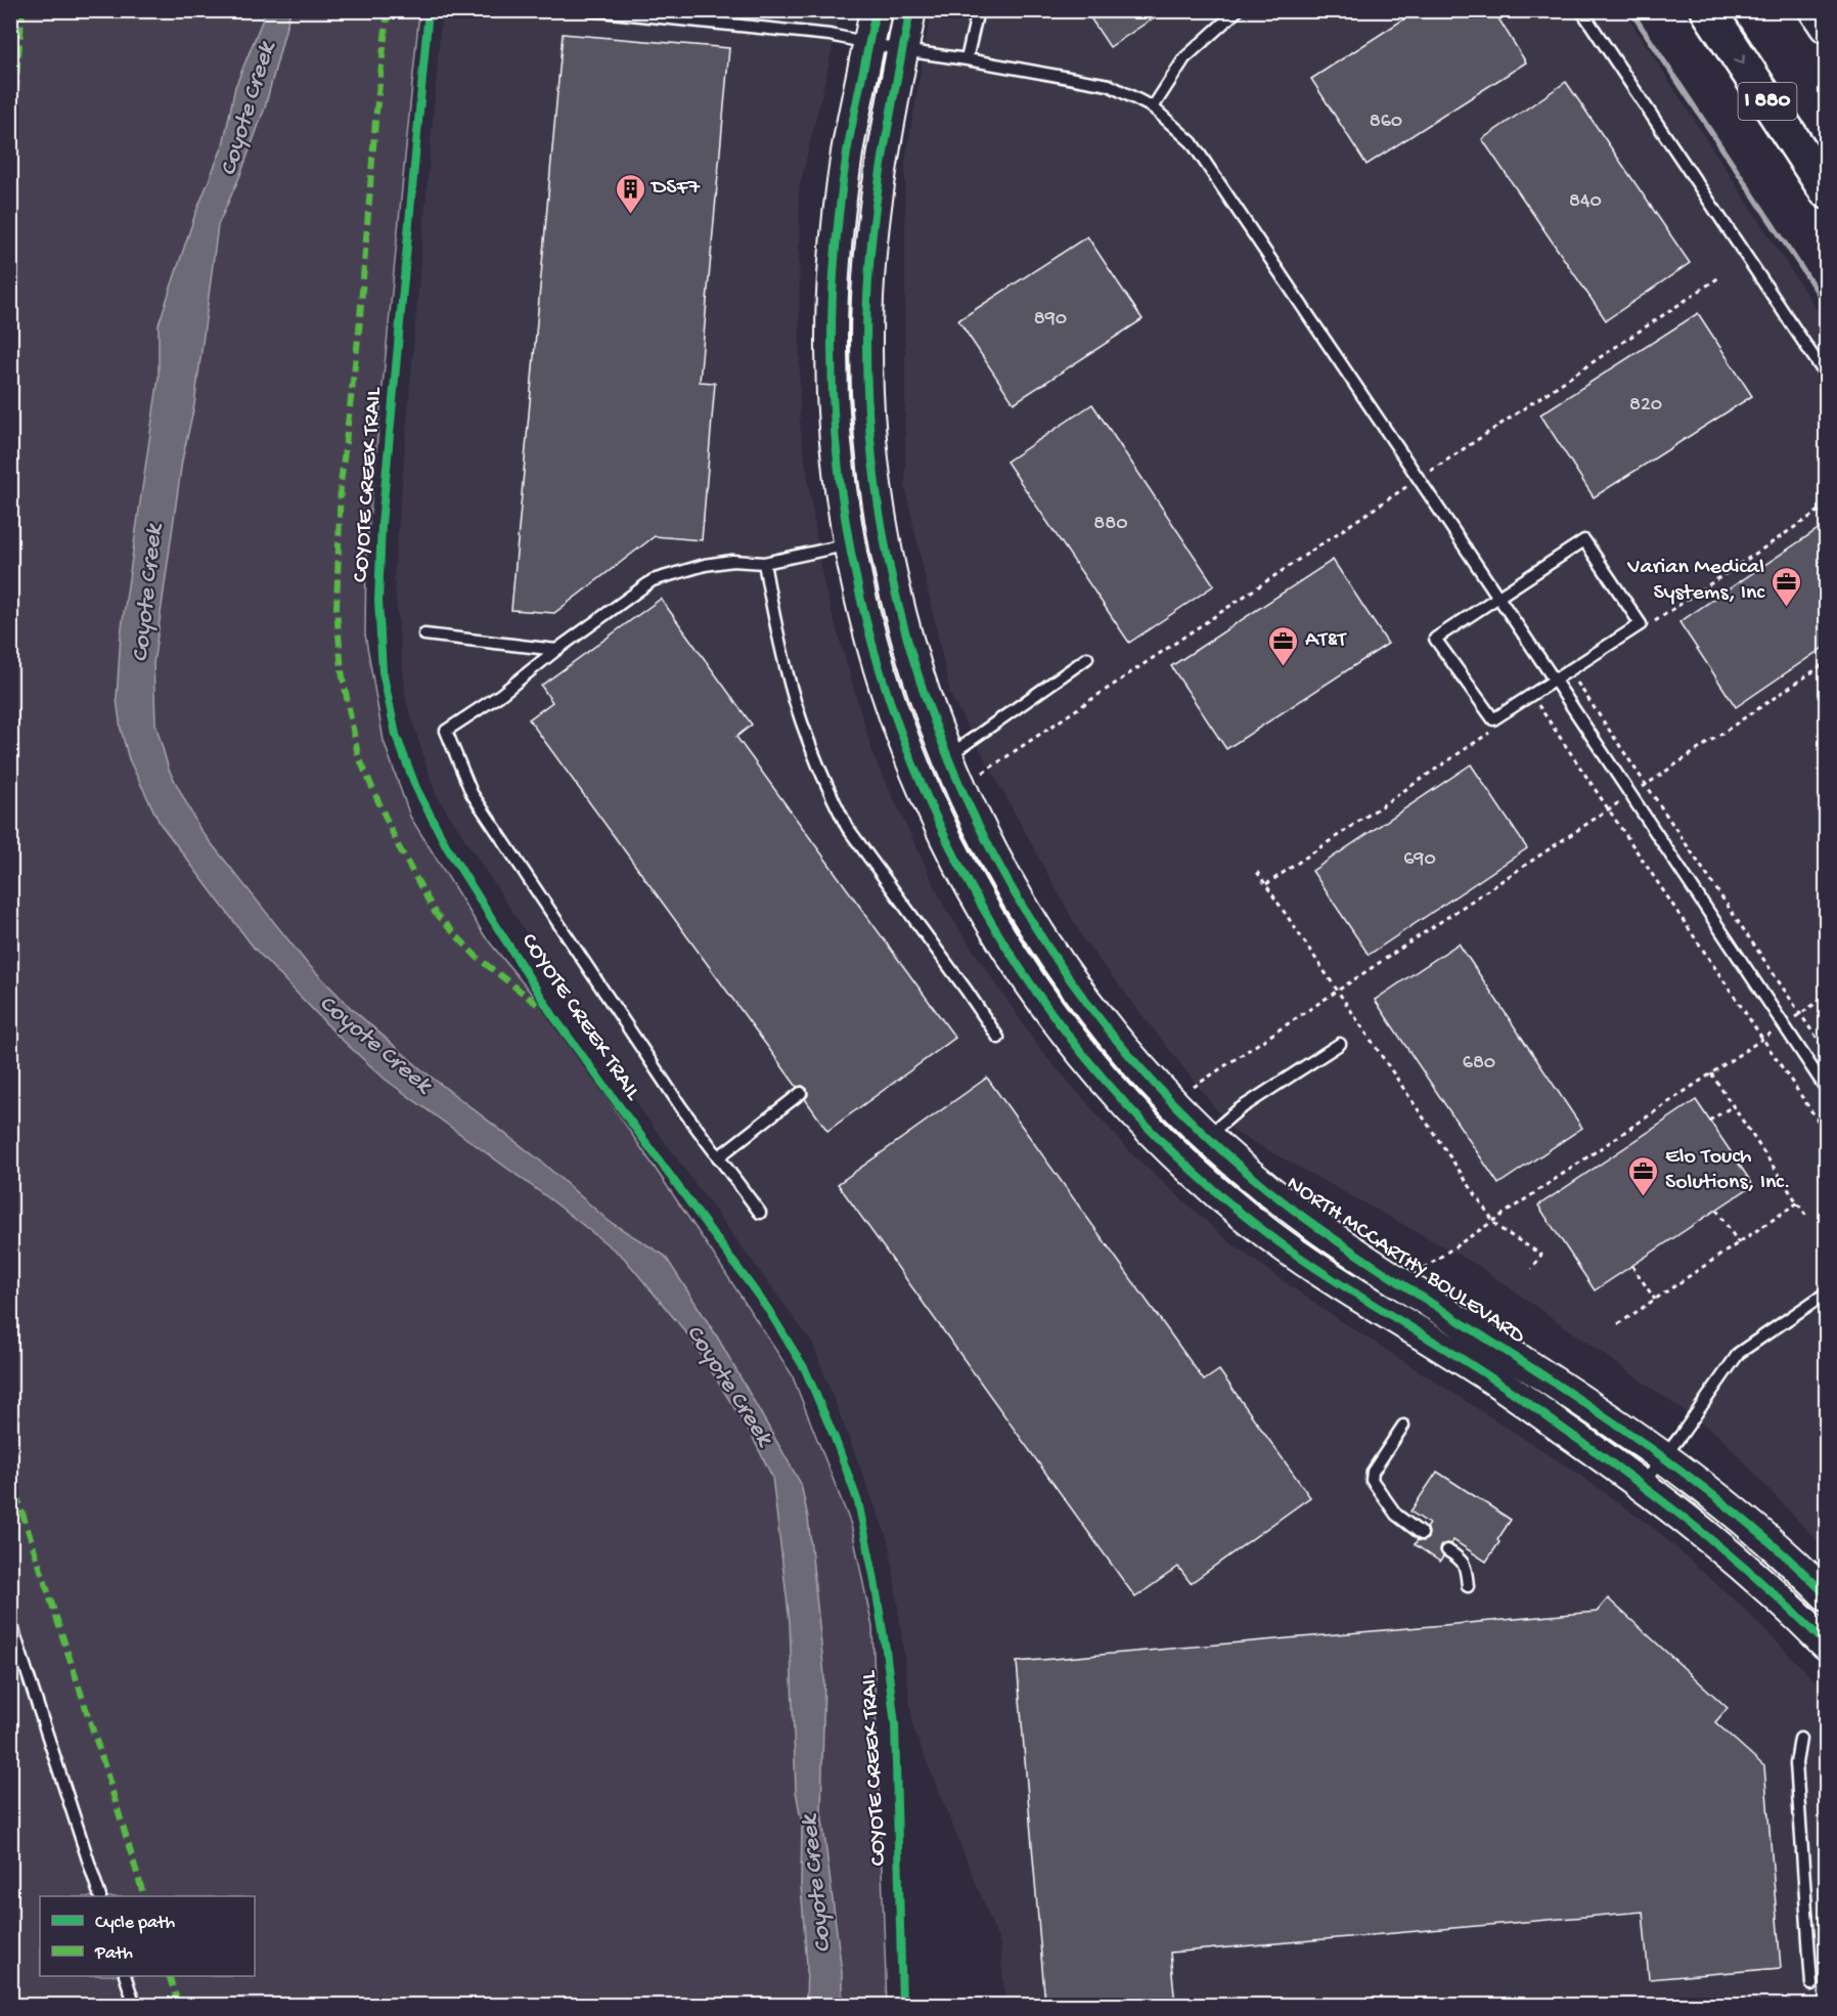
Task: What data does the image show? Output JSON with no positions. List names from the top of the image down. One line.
{"streets":{"highway":["I 880"],"main road":["NORTH MCCARTHY BOULEVARD"],"cycle path":["COYOTE CREEK TRAIL"]},"water":["Coyote Creek"],"places":{"building":["DSF7"],"office":["Varian Medical Systems, Inc","AT&T","Elo Touch Solutions, Inc."]},"house_numbers":["860","840","890","820","880","690","680"],"legend":["Cycle path","Path"]}
